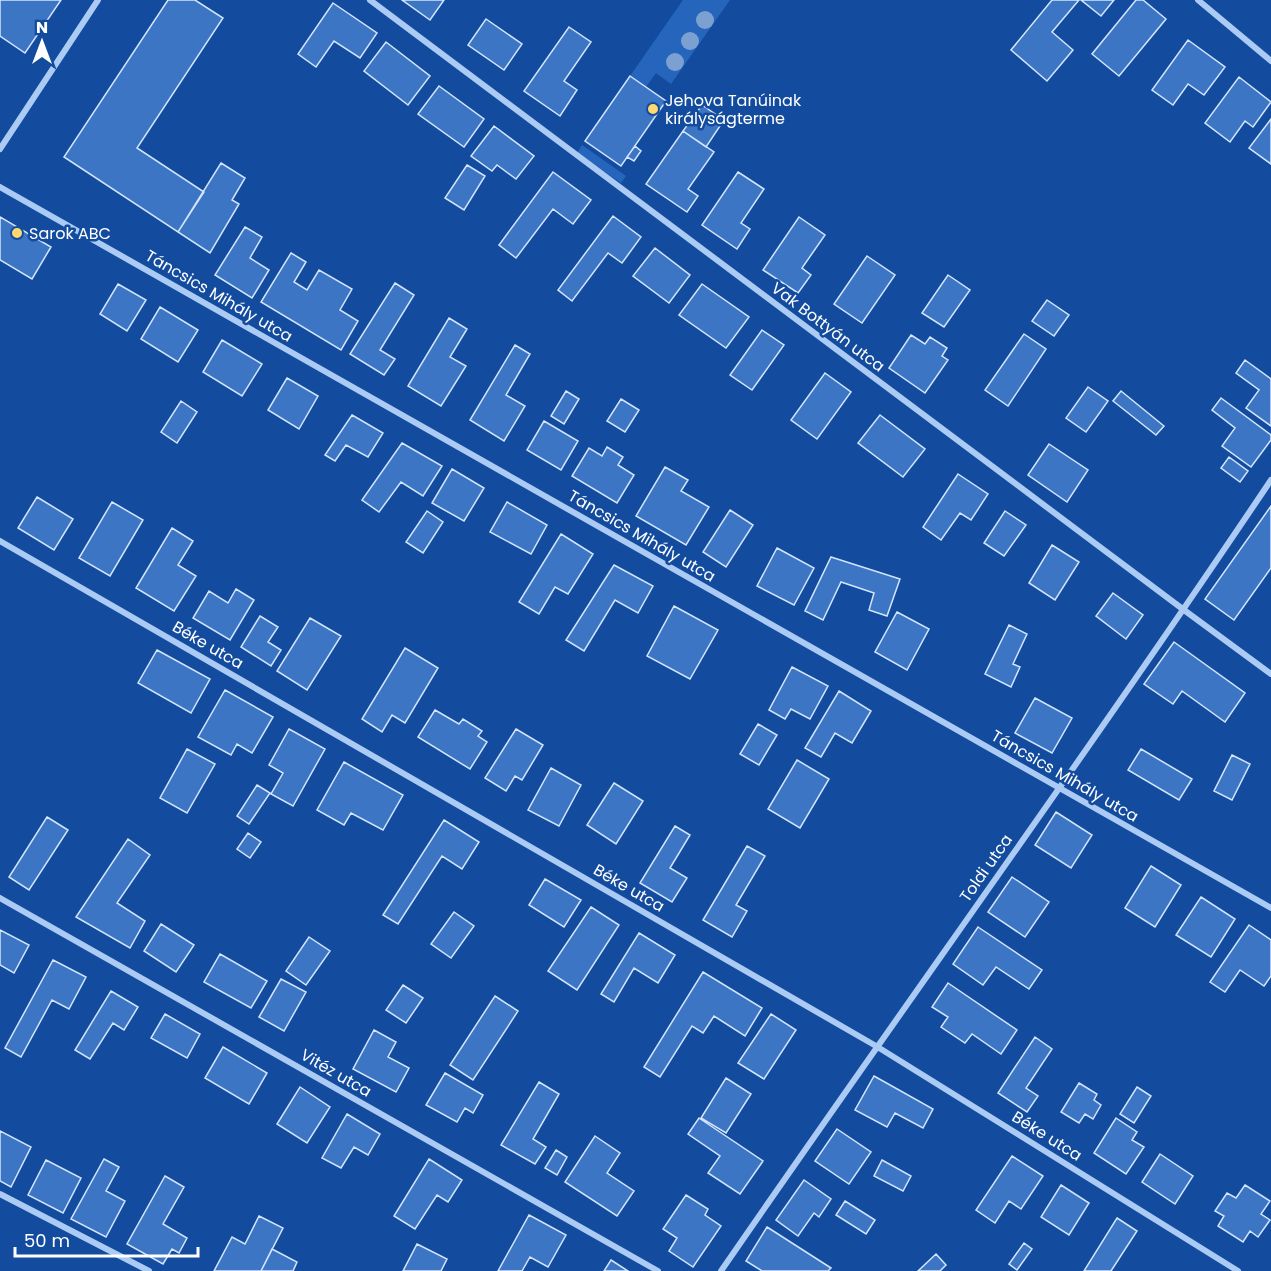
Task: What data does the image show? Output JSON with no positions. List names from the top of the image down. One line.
{"streets":{"street":["Táncsics Mihály utca","Vak Bottyán utca","Béke utca","Toldi utca","Vitéz utca"]},"crossings":[["Táncsics Mihály utca","Toldi utca"],["Vak Bottyán utca","Toldi utca"],["Béke utca","Toldi utca"]],"places":["Jehova Tanúinak királyságterme","Sarok ABC"],"scale_bar":"50 m","north":"top"}
